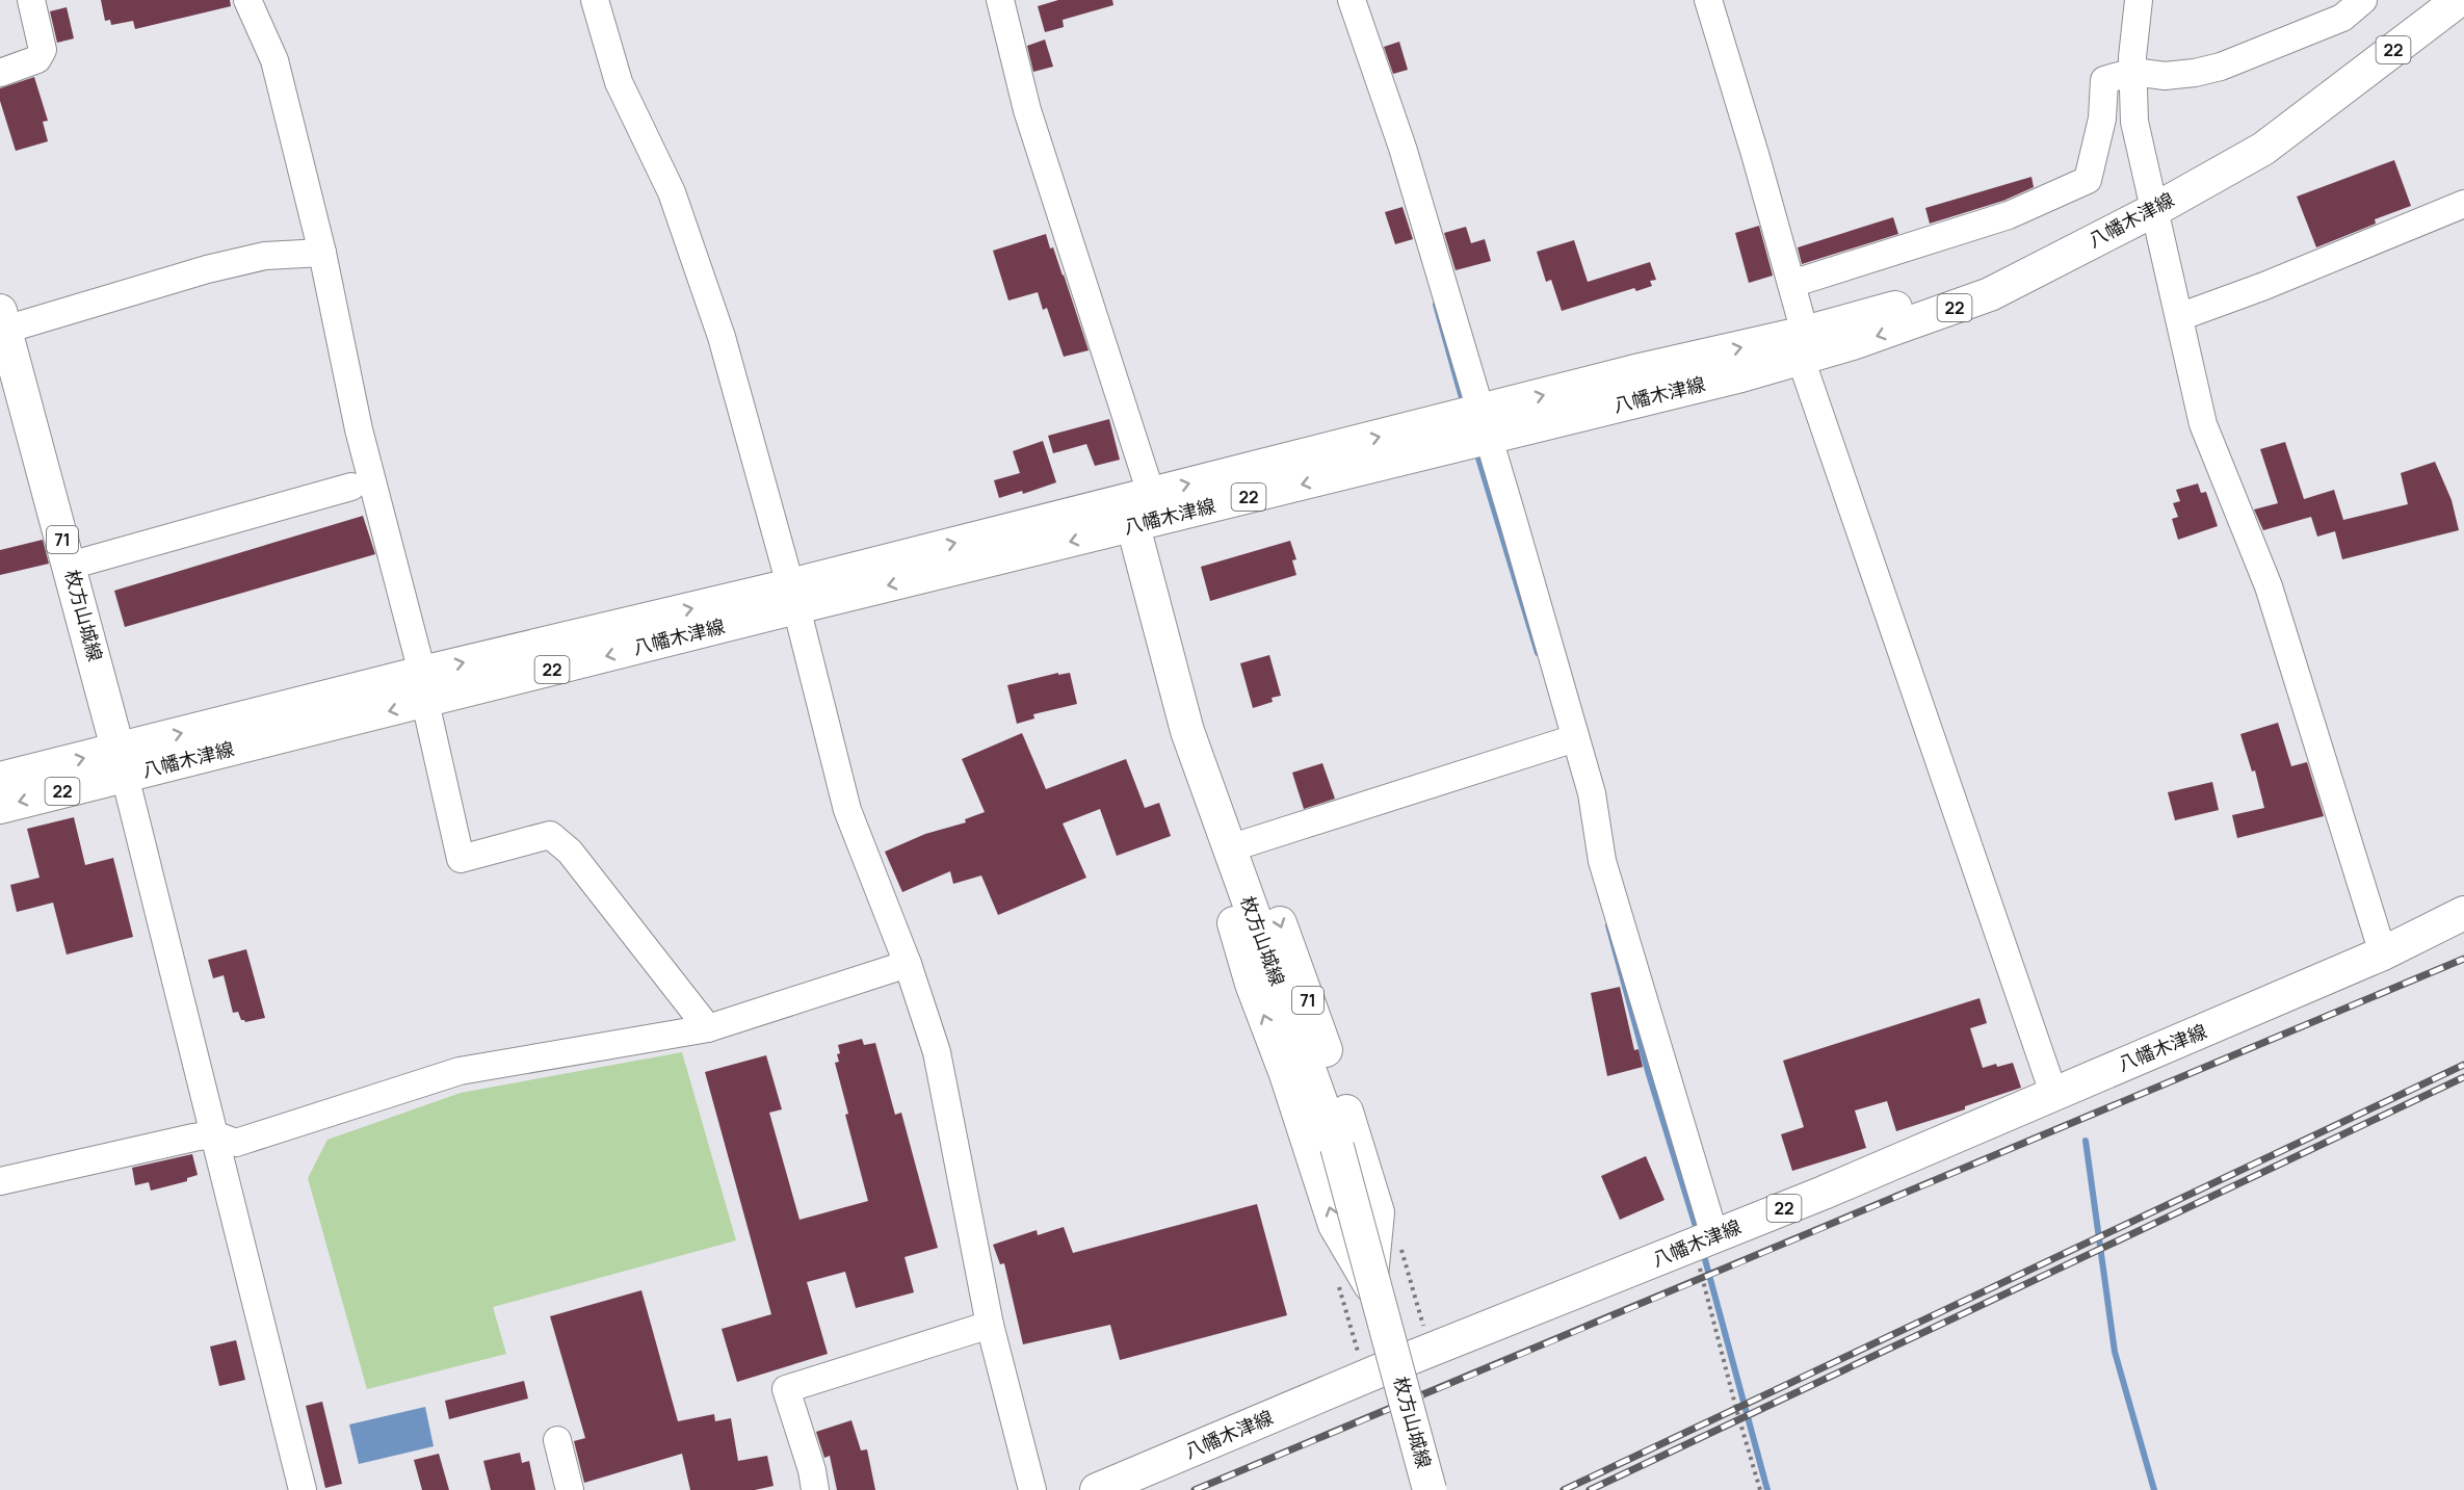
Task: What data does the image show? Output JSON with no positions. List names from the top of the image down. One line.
{"streets":{"main road":["22","八幡木津線","71","枚方山城線"]},"crossings":[["八幡木津線","71"],["八幡木津線","枚方山城線"],["71","枚方山城線"]]}
